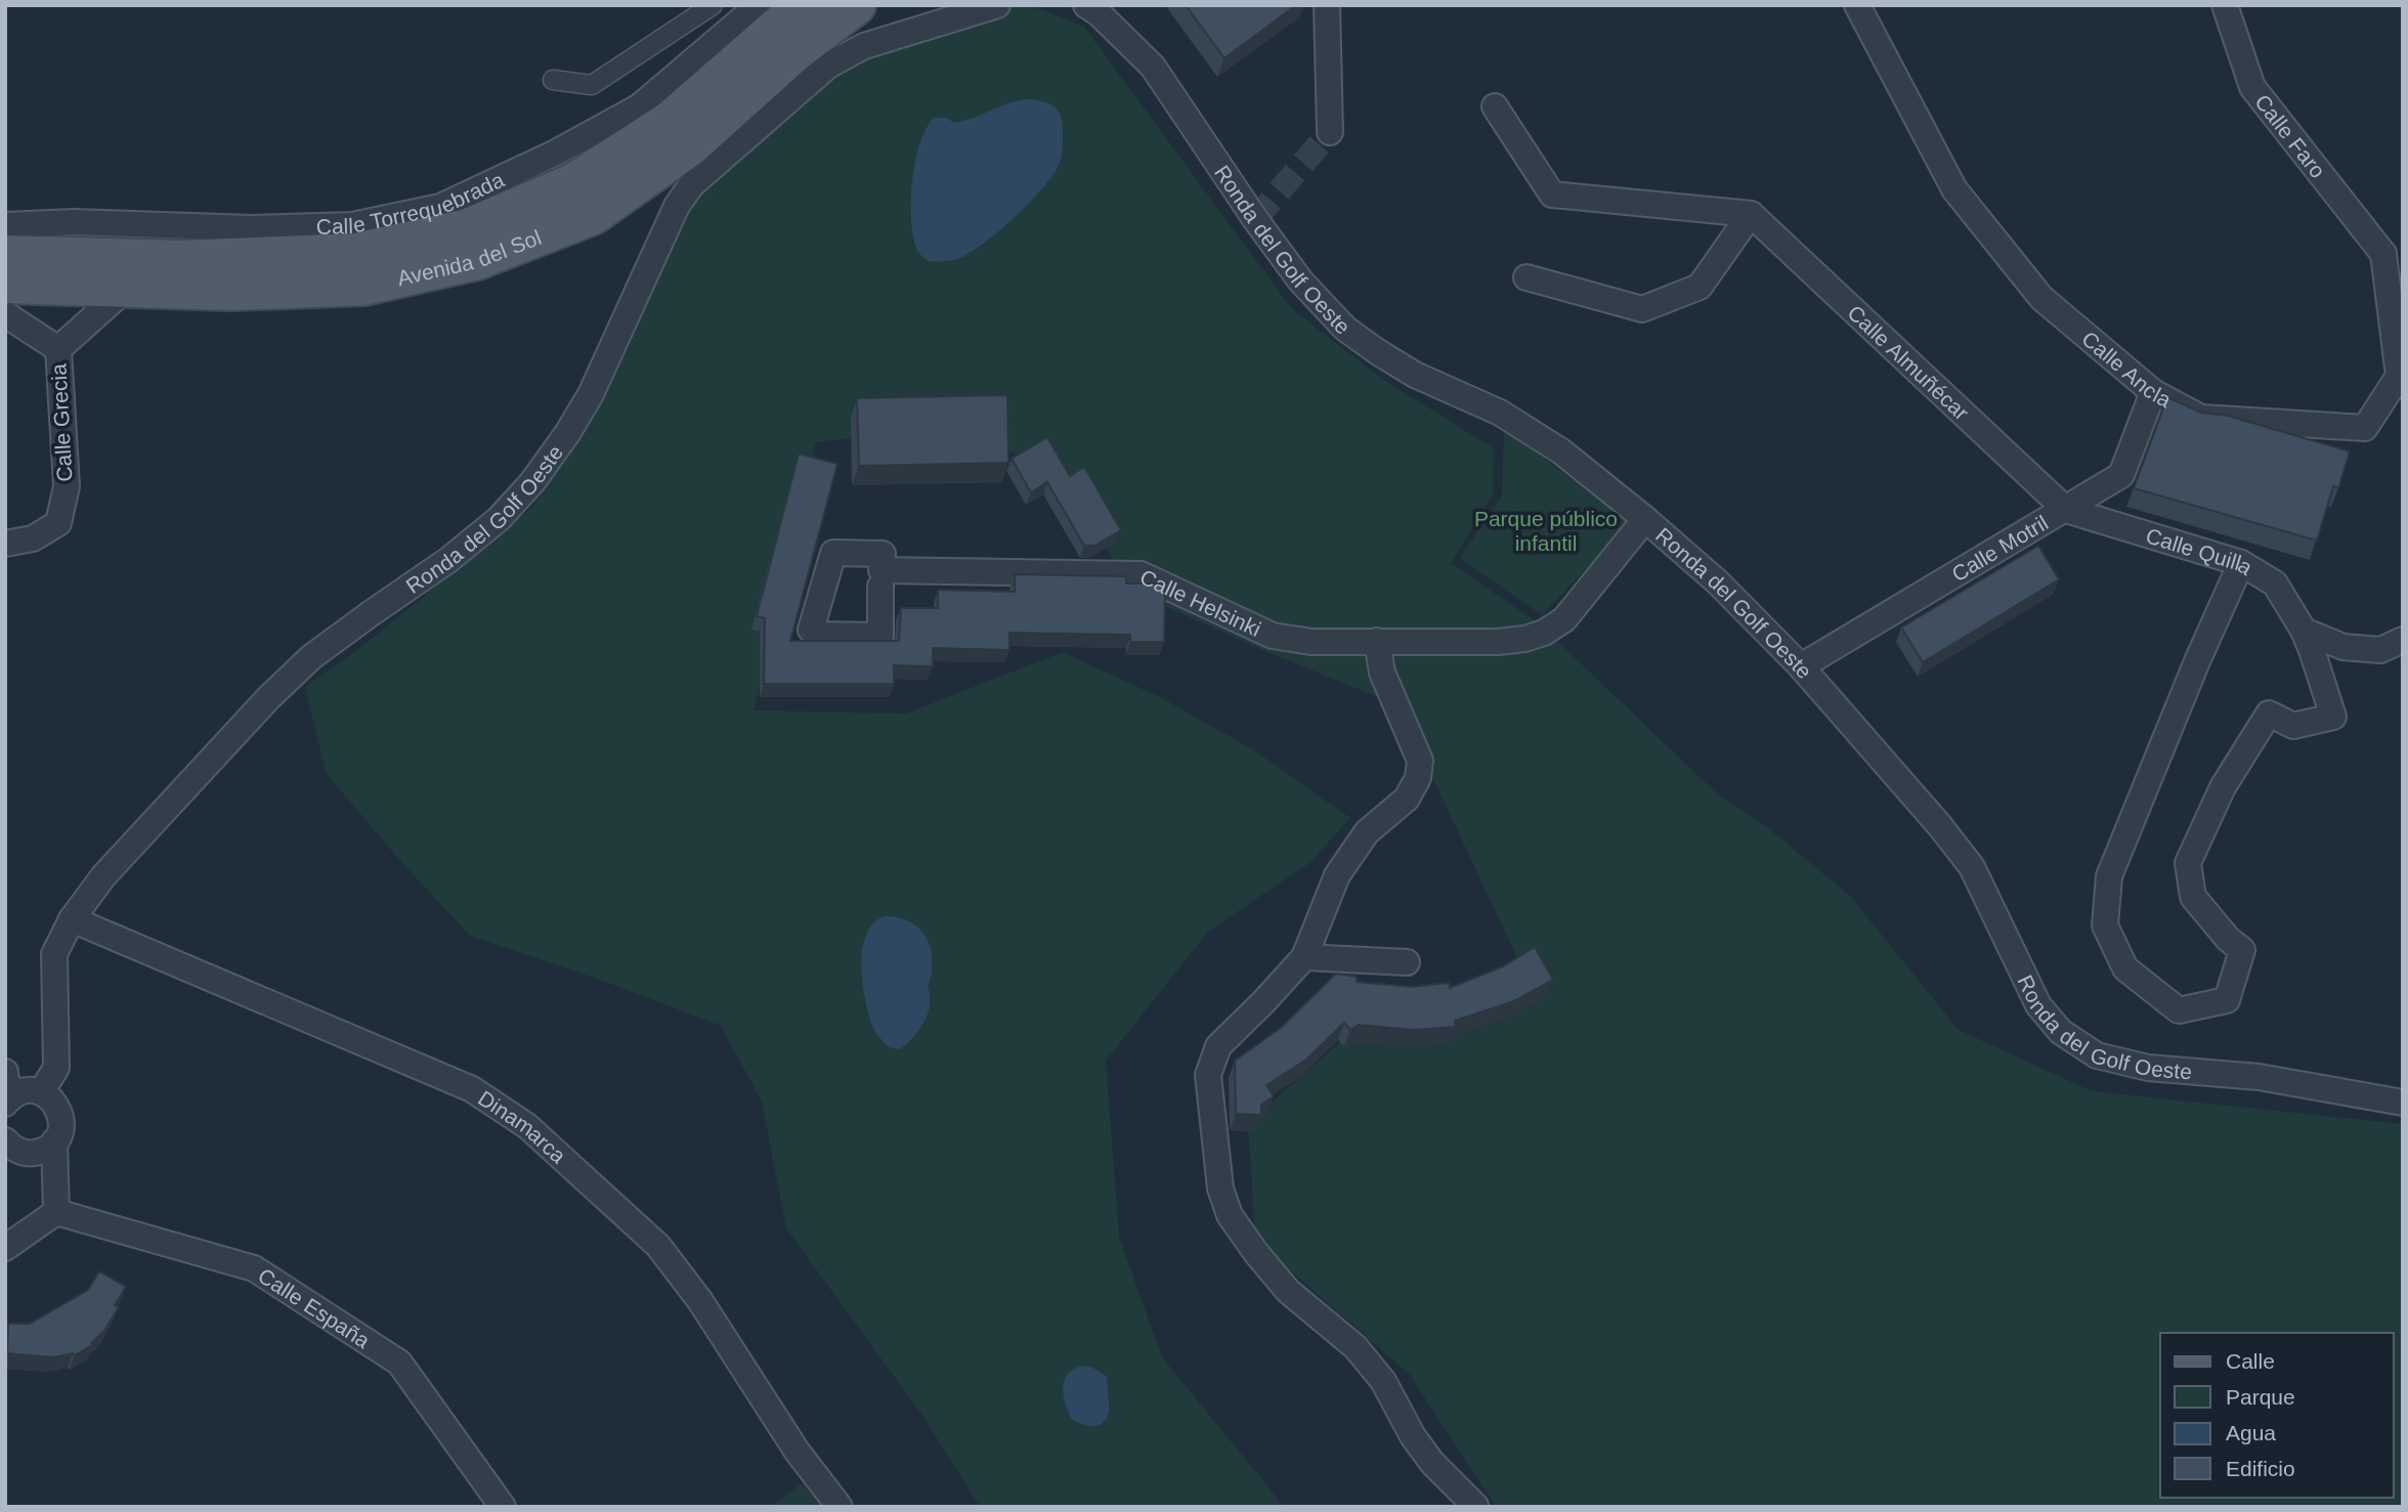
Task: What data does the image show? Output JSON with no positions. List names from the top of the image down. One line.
{"streets":{"main road":["Avenida del Sol"],"street":["Calle Faro","Calle Torrequebrada","Ronda del Golf Oeste","Calle Almuñécar","Calle Ancla","Calle Grecia","Calle Motril","Calle Quilla","Calle Helsinki","Dinamarca","Calle España"]},"crossings":[["Calle Faro","Calle Ancla"],["Ronda del Golf Oeste","Calle Motril"],["Ronda del Golf Oeste","Calle Helsinki"],["Ronda del Golf Oeste","Dinamarca"],["Calle Almuñécar","Calle Motril"],["Calle Almuñécar","Calle Quilla"],["Calle Ancla","Calle Motril"],["Calle Motril","Calle Quilla"]],"parks":["Parque público infantil"],"legend":["Calle","Parque","Agua","Edificio"]}
